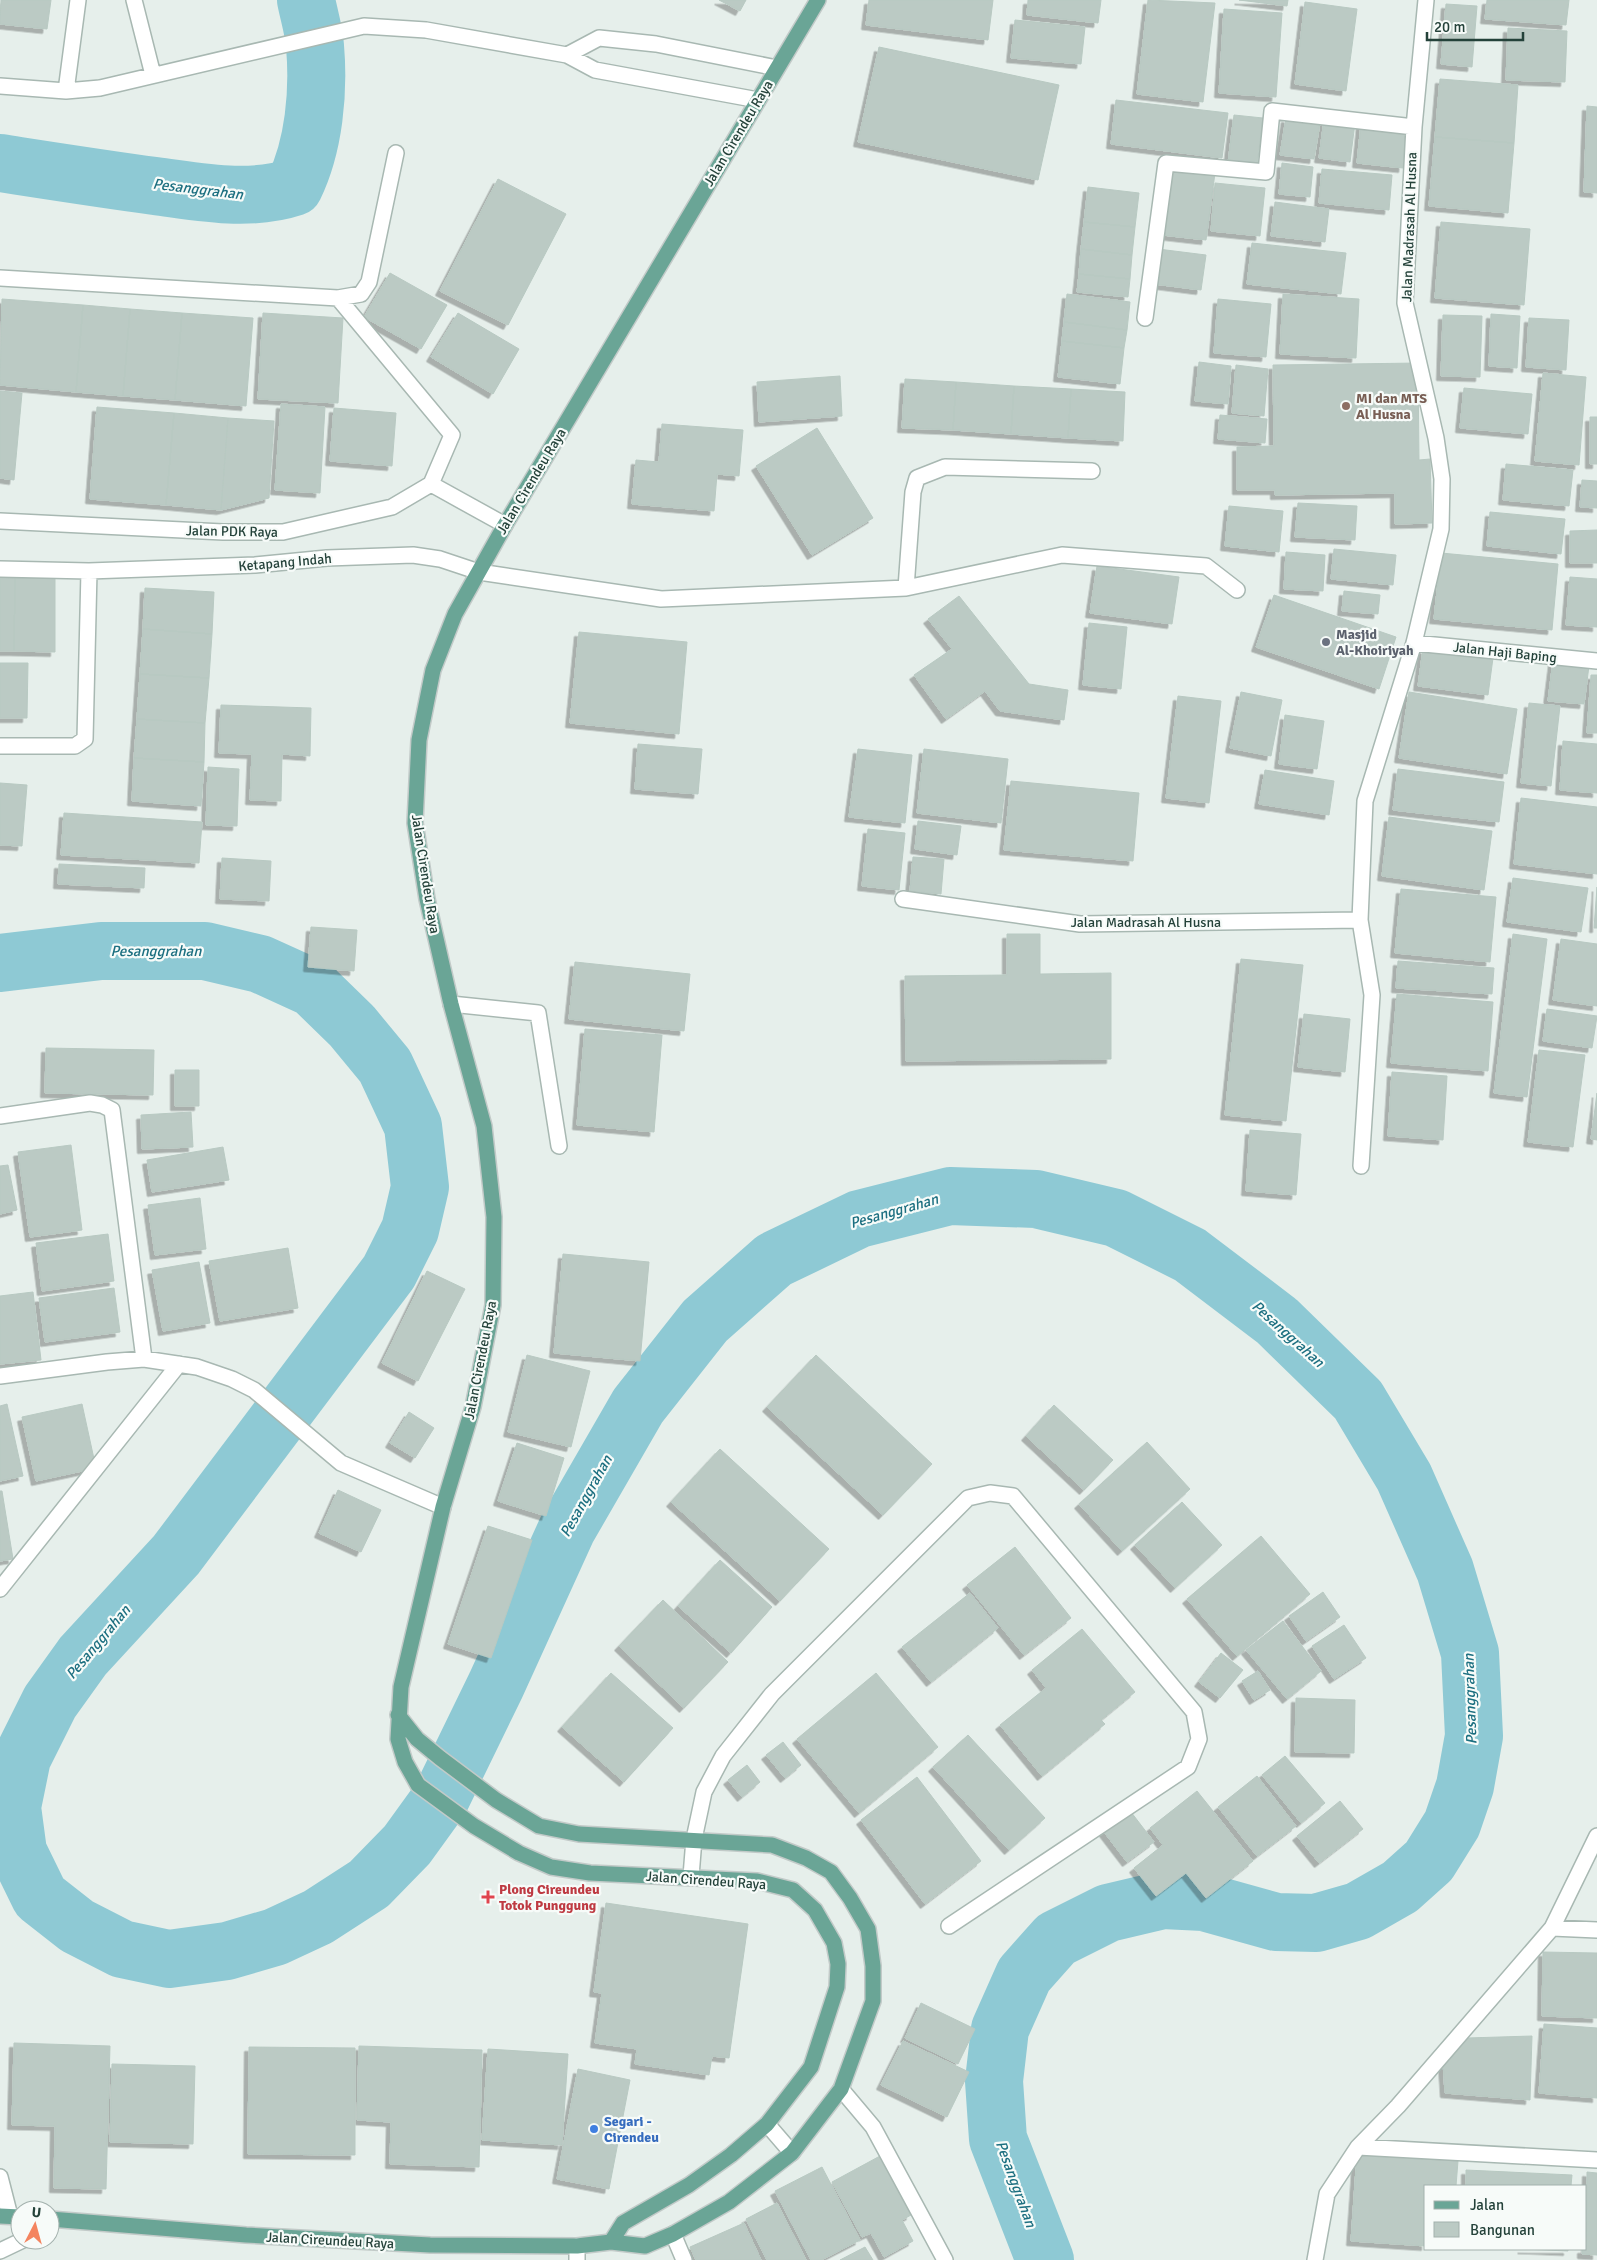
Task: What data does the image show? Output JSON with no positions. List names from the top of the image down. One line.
{"streets":{"main road":["Jalan Cirendeu Raya","Jalan Cireundeu Raya"],"street":["Jalan Madrasah Al Husna","Jalan PDK Raya","Ketapang Indah","Jalan Haji Baping"]},"crossings":[["Jalan Cirendeu Raya","Ketapang Indah"],["Jalan Cirendeu Raya","Jalan Cireundeu Raya"],["Jalan Madrasah Al Husna","Jalan Haji Baping"]],"water":["Pesanggrahan"],"places":{"other":["MI dan MTS Al Husna","Masjid Al-Khoiriyah","Segari - Cirendeu"],"health":["Plong Cireundeu Totok Punggung"]},"legend":["Jalan","Bangunan"],"scale_bar":"20 m","north":"top"}
